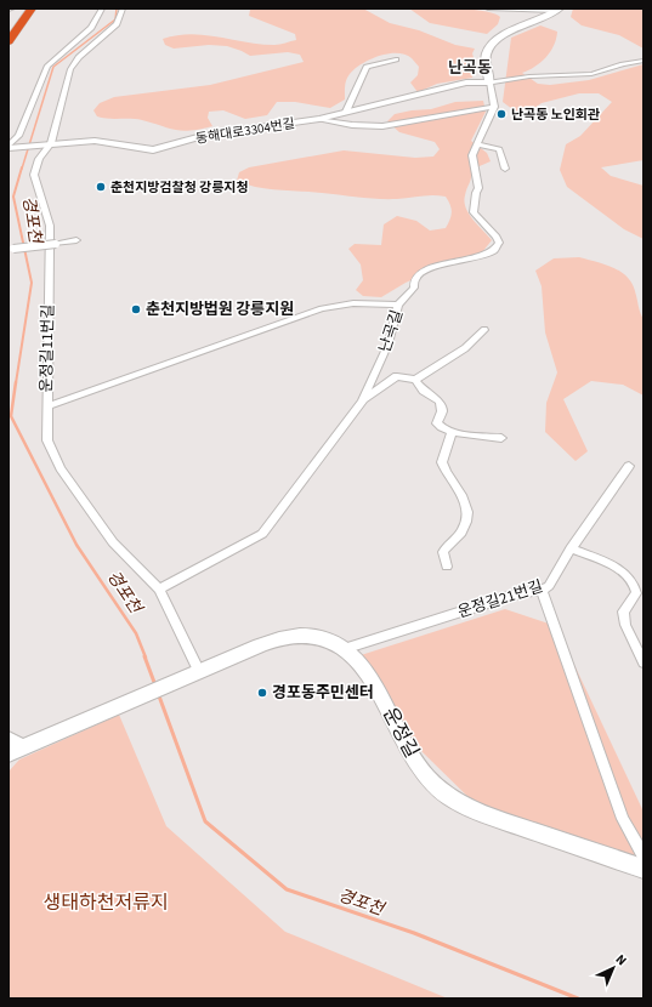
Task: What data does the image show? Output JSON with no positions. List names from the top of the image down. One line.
{"streets":{"street":["동해대로3304번길","난곡길","운정길11번길","운정길21번길","운정길"]},"crossings":[["동해대로3304번길","운정길11번길"],["난곡길","운정길11번길"],["운정길11번길","운정길"],["운정길21번길","운정길"]],"districts":["난곡동"],"water":["경포천"],"parks":["생태하천저류지"],"places":["난곡동 노인회관","춘천지방검찰청 강릉지청","춘천지방법원 강릉지원","경포동주민센터"],"north":"top right"}
